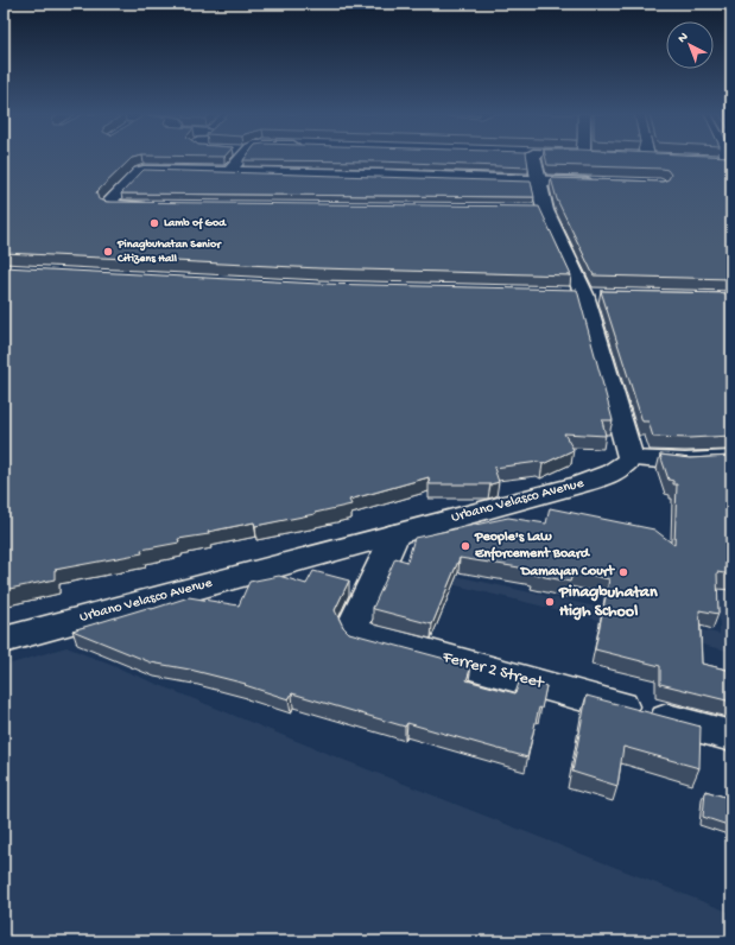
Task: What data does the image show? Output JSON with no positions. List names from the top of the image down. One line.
{"streets":{"street":["Urbano Velasco Avenue","Ferrer 2 Street"]},"crossings":[["Urbano Velasco Avenue","Ferrer 2 Street"]],"places":["Lamb of God","Pinagbuhatan Senior Citizens Hall","People's Law Enforcement Board","Damayan Court","Pinagbuhatan High School"],"north":"top left"}
